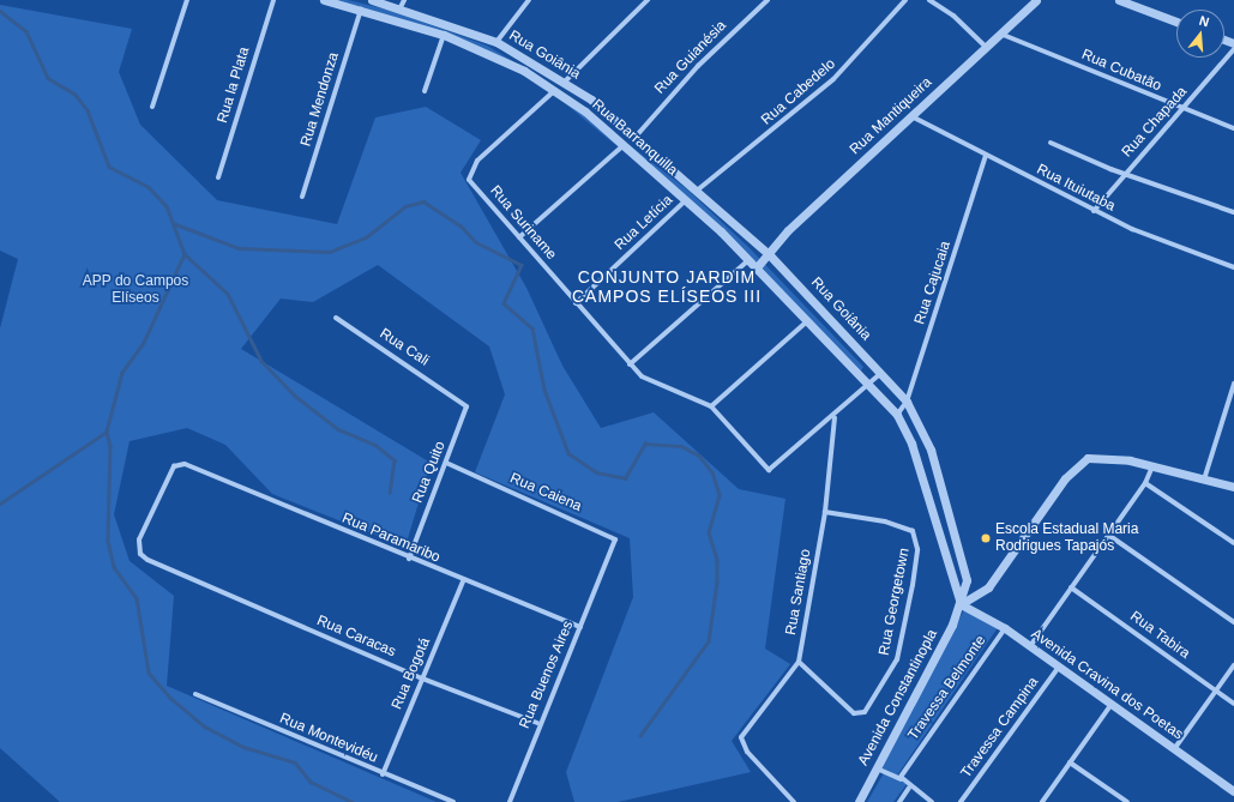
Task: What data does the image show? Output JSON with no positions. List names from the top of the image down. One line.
{"streets":{"street":["Rua Goiânia","Rua Guianésia","Rua Cubatão","Rua la Plata","Rua Cabedelo","Rua Mendonza","Rua Mantiqueira","Rua Chapada","Rua Barranquilla","Rua Ituiutaba","Rua Suriname","Rua Letícia","Rua Cajucaia","Rua Cali","Rua Quito","Rua Caiena","Rua Paramaribo","Rua Santiago","Rua Georgetown","Rua Tabira","Rua Caracas","Rua Bogotá","Rua Buenos Aires","Avenida Cravina dos Poetas","Travessa Belmonte","Avenida Constantinopla","Travessa Campina","Rua Montevidéu"]},"crossings":[["Rua Goiânia","Rua Guianésia"],["Rua Goiânia","Rua Cabedelo"],["Rua Goiânia","Rua Mantiqueira"],["Rua Goiânia","Rua Cajucaia"],["Rua Goiânia","Avenida Cravina dos Poetas"],["Rua Goiânia","Avenida Constantinopla"],["Rua Cubatão","Rua Mantiqueira"],["Rua Cubatão","Rua Chapada"],["Rua Mendonza","Rua Barranquilla"],["Rua Mantiqueira","Rua Barranquilla"],["Rua Mantiqueira","Rua Ituiutaba"],["Rua Chapada","Rua Ituiutaba"],["Rua Barranquilla","Rua Suriname"],["Rua Barranquilla","Rua Letícia"],["Rua Ituiutaba","Rua Cajucaia"],["Rua Suriname","Rua Letícia"],["Rua Suriname","Rua Santiago"],["Rua Cali","Rua Quito"],["Rua Quito","Rua Caiena"],["Rua Quito","Rua Paramaribo"],["Rua Caiena","Rua Buenos Aires"],["Rua Paramaribo","Rua Caracas"],["Rua Paramaribo","Rua Bogotá"],["Rua Paramaribo","Rua Buenos Aires"],["Rua Santiago","Rua Georgetown"],["Rua Caracas","Rua Bogotá"],["Rua Caracas","Rua Buenos Aires"],["Rua Bogotá","Rua Montevidéu"],["Avenida Cravina dos Poetas","Travessa Belmonte"],["Avenida Cravina dos Poetas","Avenida Constantinopla"],["Avenida Cravina dos Poetas","Travessa Campina"]],"districts":["CONJUNTO JARDIM CAMPOS ELÍSEOS III"],"parks":["APP do Campos Elíseos"],"places":["Escola Estadual Maria Rodrigues Tapajós"],"north":"top"}
